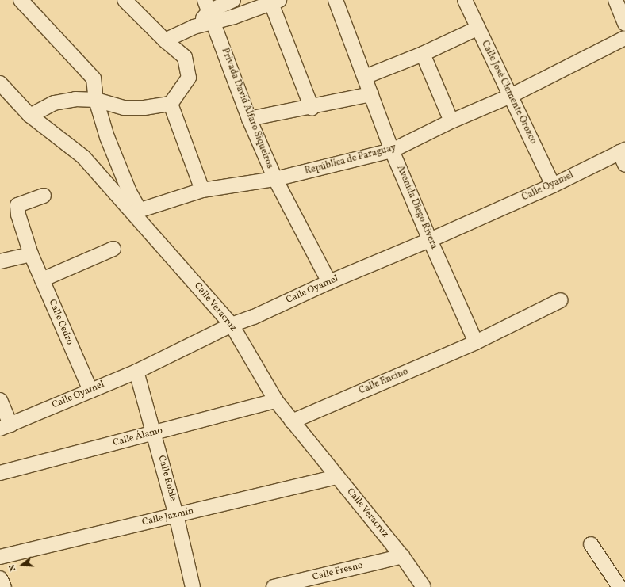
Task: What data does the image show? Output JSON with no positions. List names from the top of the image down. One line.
{"streets":{"street":["Calle José Clemente Orozco","Privada David Alfaro Siqueiros","República de Paraguay","Calle Oyamel","Avenida Diego Rivera","Calle Veracruz","Calle Cedro","Calle Encino","Calle Álamo","Calle Roble","Calle Jazmín","Calle Fresno"]},"crossings":[["Calle José Clemente Orozco","República de Paraguay"],["Calle José Clemente Orozco","Calle Oyamel"],["Privada David Alfaro Siqueiros","República de Paraguay"],["Privada David Alfaro Siqueiros","Calle Oyamel"],["República de Paraguay","Avenida Diego Rivera"],["República de Paraguay","Calle Veracruz"],["Calle Oyamel","Avenida Diego Rivera"],["Calle Oyamel","Calle Veracruz"],["Calle Oyamel","Calle Cedro"],["Calle Oyamel","Calle Roble"],["Avenida Diego Rivera","Calle Encino"],["Calle Veracruz","Calle Encino"],["Calle Veracruz","Calle Álamo"],["Calle Veracruz","Calle Jazmín"],["Calle Veracruz","Calle Fresno"],["Calle Álamo","Calle Roble"],["Calle Roble","Calle Jazmín"]],"north":"left"}
